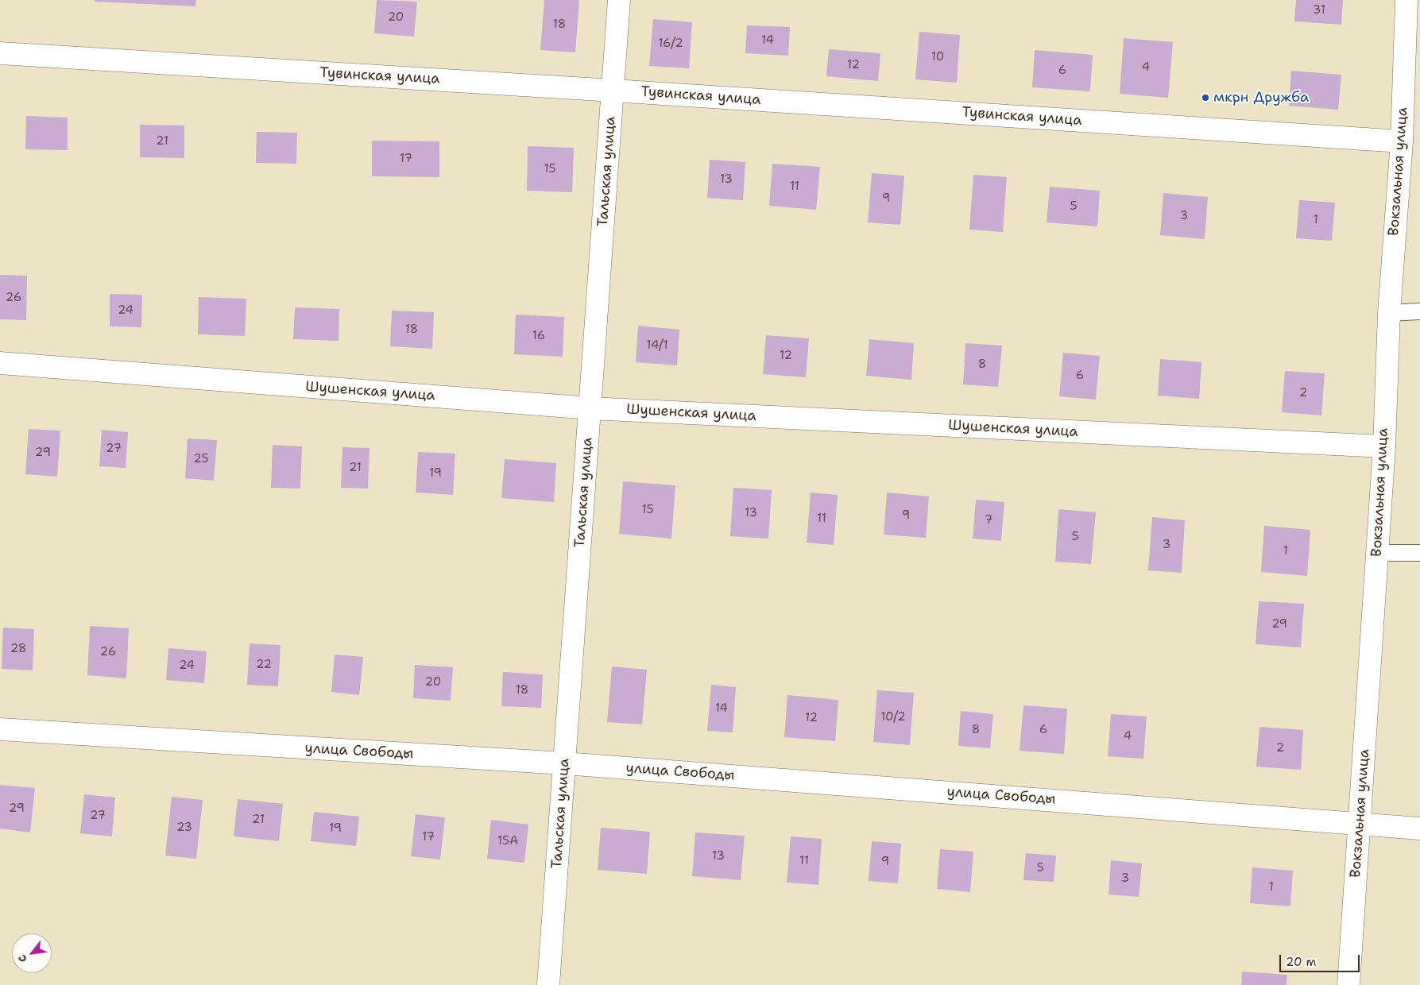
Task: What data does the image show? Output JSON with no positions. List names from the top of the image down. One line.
{"streets":{"street":["Тувинская улица","Тальская улица","Вокзальная улица","Шушенская улица","улица Свободы"]},"crossings":[["Тувинская улица","Тальская улица"],["Тувинская улица","Вокзальная улица"],["Тальская улица","Шушенская улица"],["Тальская улица","улица Свободы"],["Вокзальная улица","Шушенская улица"],["Вокзальная улица","улица Свободы"]],"places":["мкрн Дружба"],"house_numbers":["31","20","18","14","16/2","10","12","4","6","21","17","15","13","11","9","5","3","1","26","24","18","16","14/1","12","8","6","2","27","29","25","21","19","15","13","9","11","7","5","3","1","29","28","26","22","24","20","18","14","10/2","12","8","6","4","2","29","27","21","23","19","17","15А","13","11","9","5","3","1"],"scale_bar":"20 m","north":"bottom left"}
